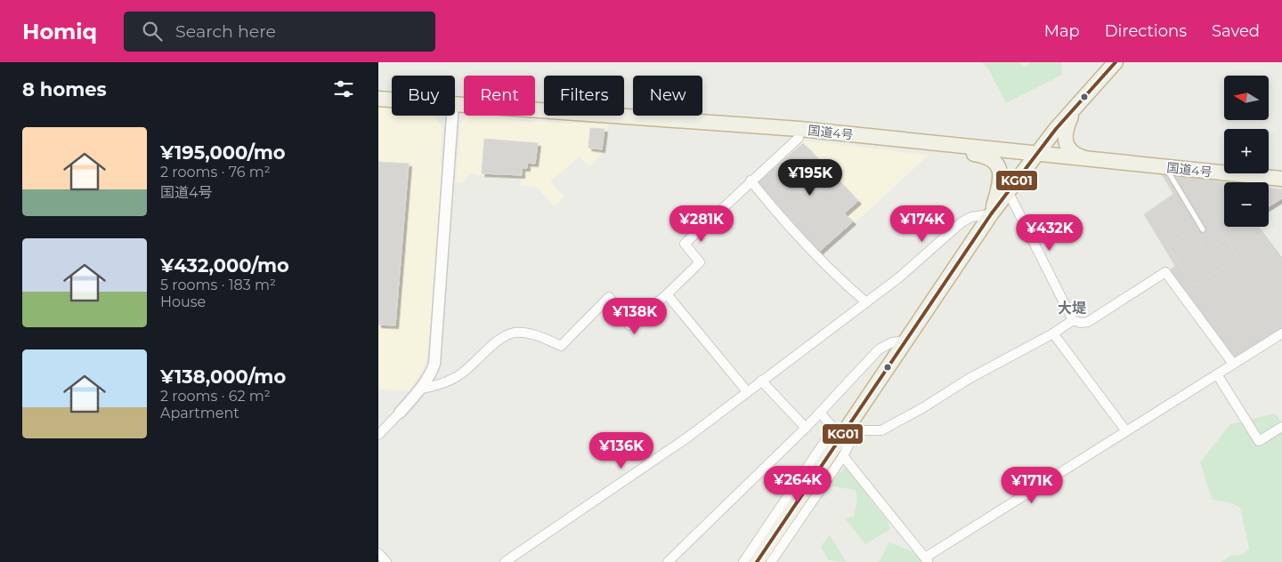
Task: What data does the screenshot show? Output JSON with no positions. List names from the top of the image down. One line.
{"streets":{"highway":["国道4号"]},"districts":["大堤"],"lines":["transit line KG01"],"north":"left","page":{"header":"Homiq","search":"Search here","nav":["Map","Directions","Saved"],"heading":"8 homes","map_buttons":["+","−"],"chip":["Buy","Rent","Filters","New"],"list":[{"name":"¥195,000/mo","note":"2 rooms · 76 m² · 国道4号"},{"name":"¥432,000/mo","note":"5 rooms · 183 m² · House"},{"name":"¥138,000/mo","note":"2 rooms · 62 m² · Apartment"}],"price":["¥195K","¥281K","¥174K","¥432K","¥138K","¥136K","¥264K","¥171K"]}}
